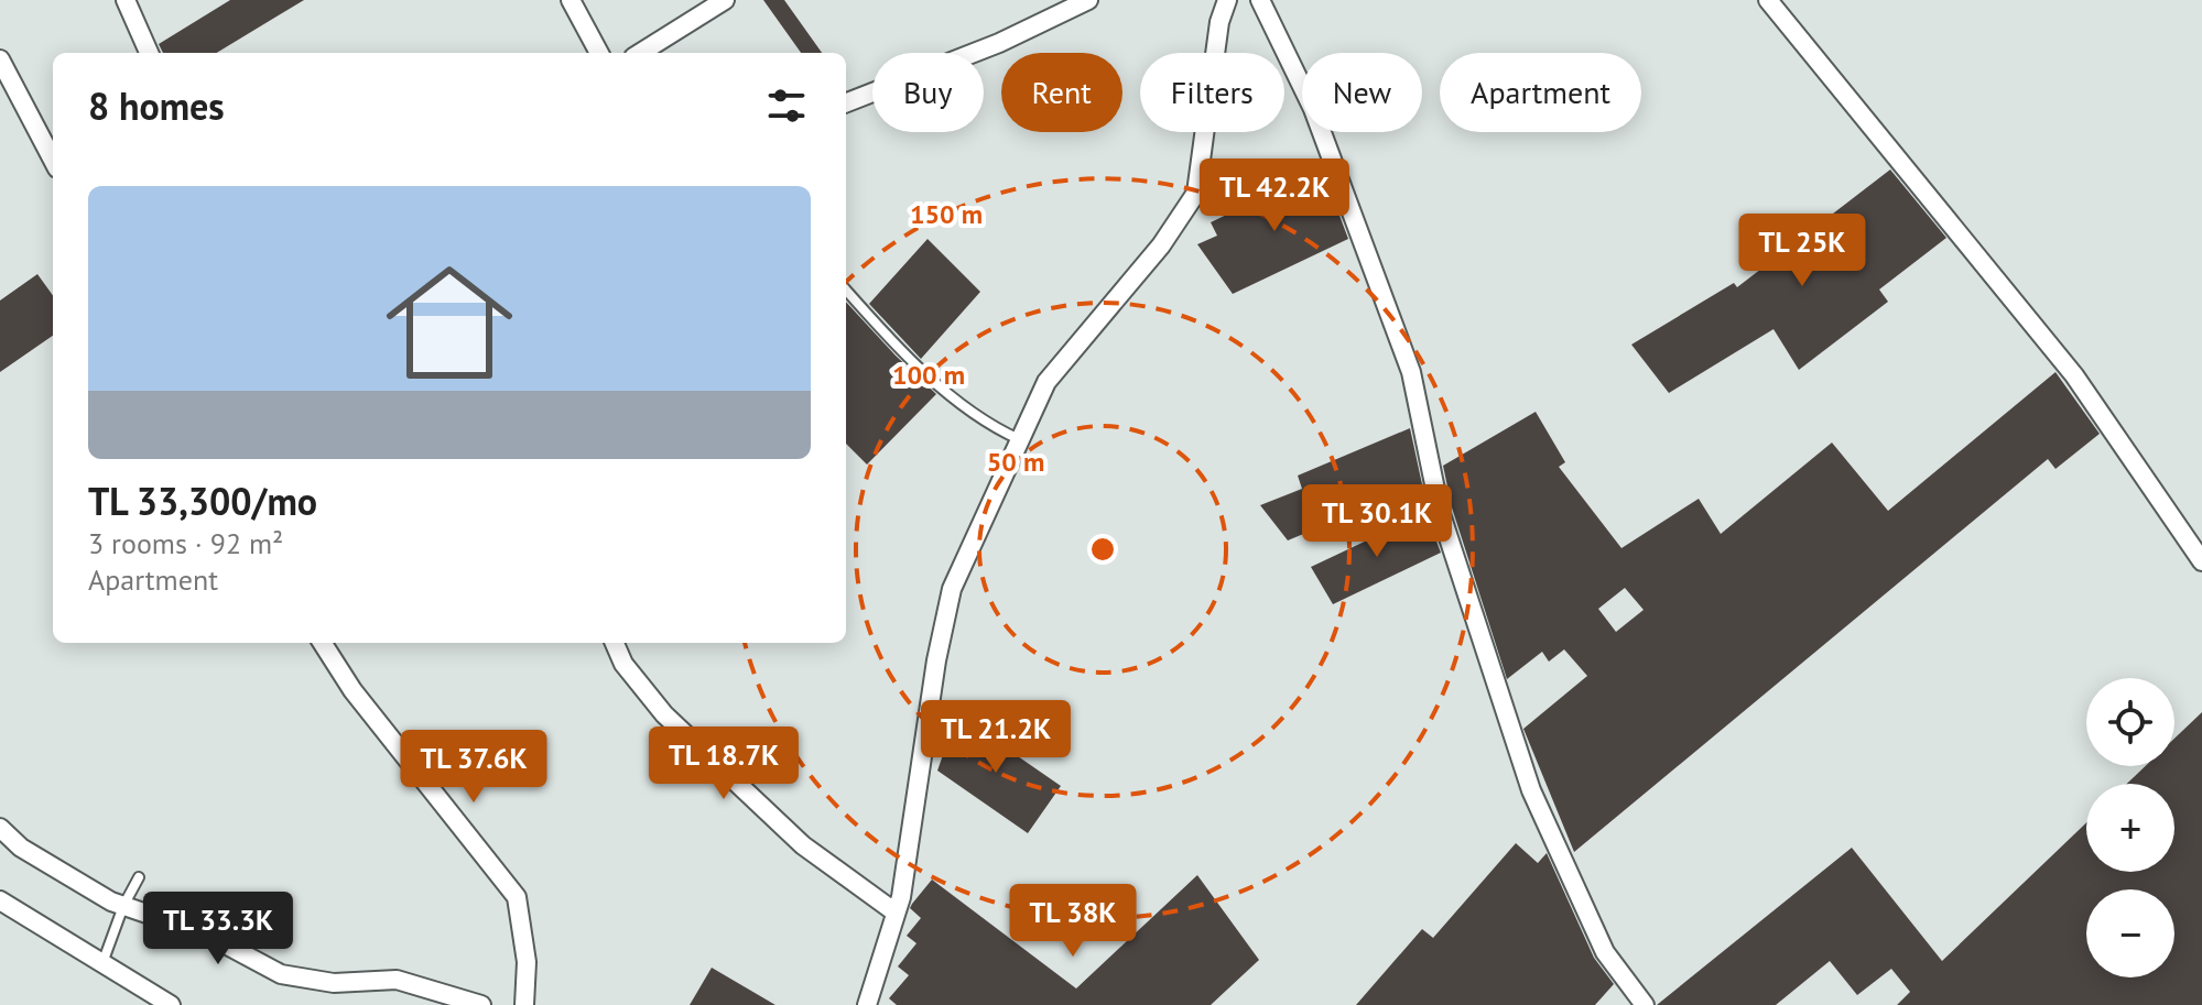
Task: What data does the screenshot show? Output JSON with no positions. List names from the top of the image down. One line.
{"page":{"chip":["Buy","Rent","Filters","New","Apartment"],"heading":"8 homes","price":["TL 42.2K","TL 25K","TL 30.1K","TL 21.2K","TL 18.7K","TL 37.6K","TL 38K","TL 33.3K"],"list":[{"name":"TL 33,300/mo","note":"3 rooms · 92 m² · Apartment"}],"map_buttons":["+","−"]},"rings":["150 m","100 m","50 m"]}
